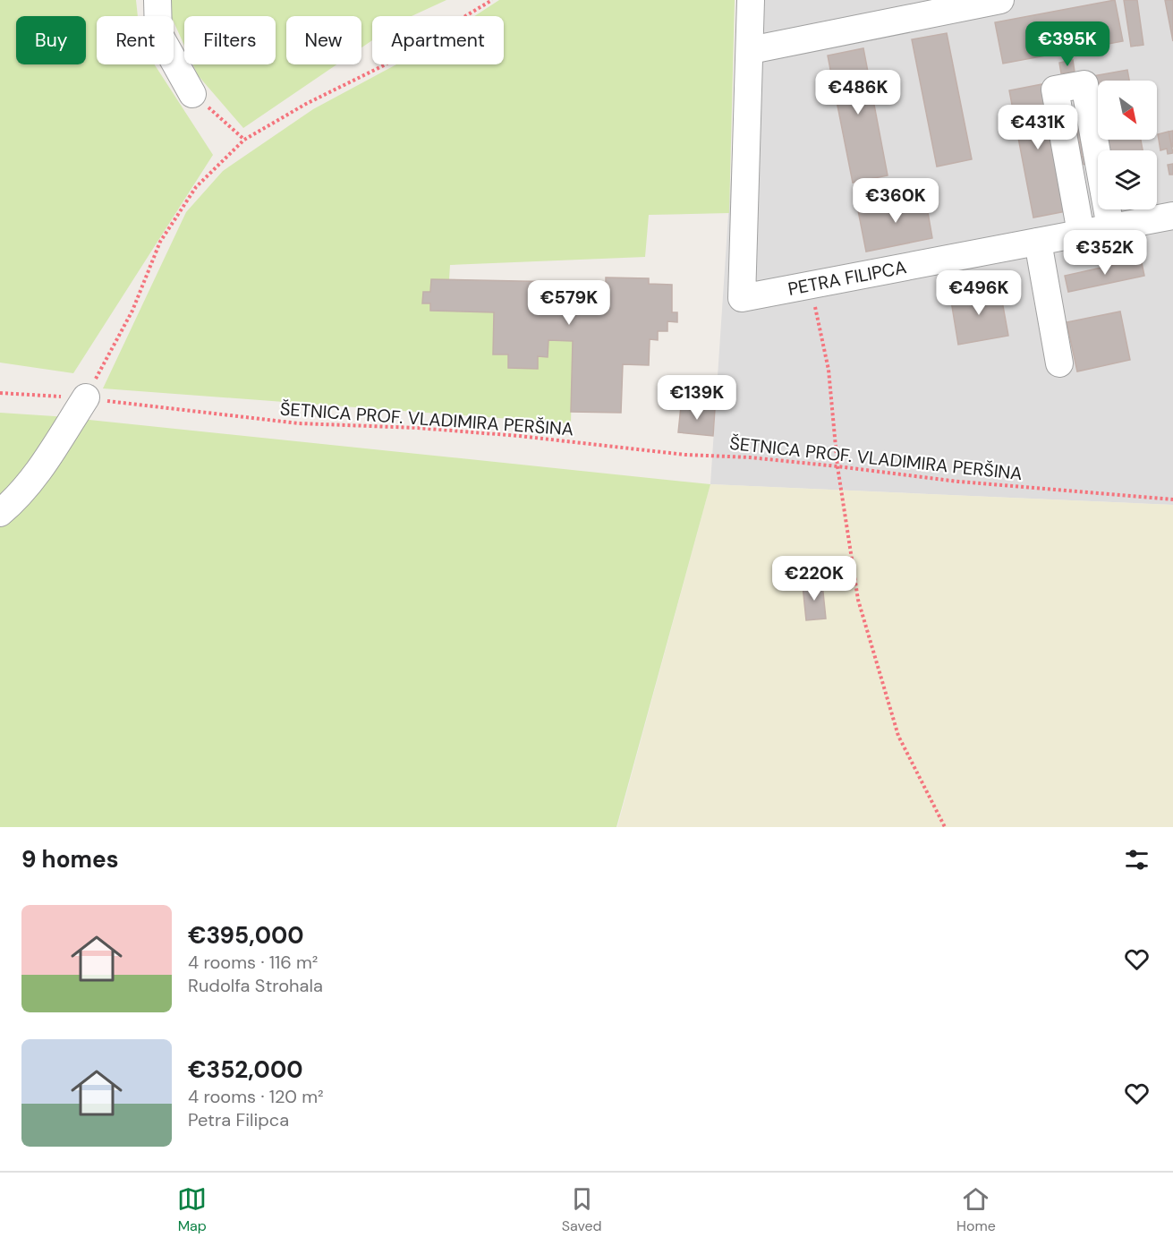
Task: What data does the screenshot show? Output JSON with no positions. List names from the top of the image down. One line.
{"streets":{"street":["PETRA FILIPCA"],"path":["ŠETNICA PROF. VLADIMIRA PERŠINA"]},"north":"bottom right","page":{"chip":["Buy","Rent","Filters","New","Apartment"],"price":["€395K","€486K","€431K","€360K","€352K","€496K","€579K","€139K","€220K"],"heading":"9 homes","list":[{"name":"€395,000","note":"4 rooms · 116 m² · Rudolfa Strohala"},{"name":"€352,000","note":"4 rooms · 120 m² · Petra Filipca"}],"tabs":["Map","Saved","Home"]}}
